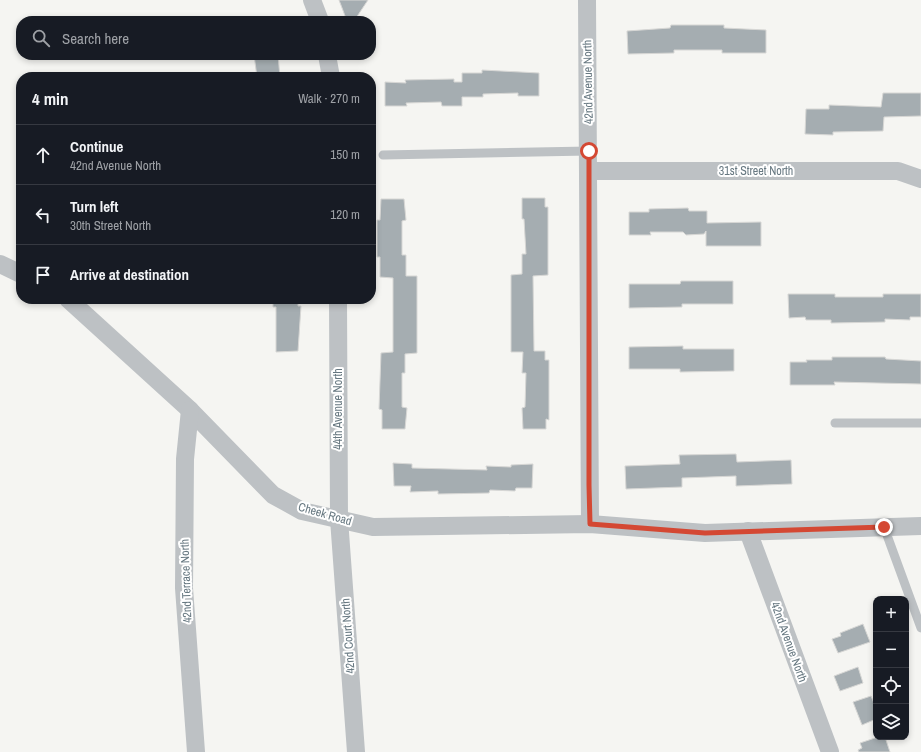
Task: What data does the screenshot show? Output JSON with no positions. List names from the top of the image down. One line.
{"streets":{"street":["42nd Avenue North","31st Street North","44th Avenue North","Cheek Road","42nd Terrace North","42nd Court North"]},"crossings":[["42nd Avenue North","31st Street North"],["42nd Avenue North","Cheek Road"],["44th Avenue North","Cheek Road"],["44th Avenue North","42nd Court North"],["Cheek Road","42nd Terrace North"],["Cheek Road","42nd Court North"]],"page":{"search":"Search here","heading":["4 min","Walk · 270 m"],"list":[["Continue","42nd Avenue North","150 m"],["Turn left","30th Street North","120 m"],"Arrive at destination"],"map_buttons":["+","−"]}}
